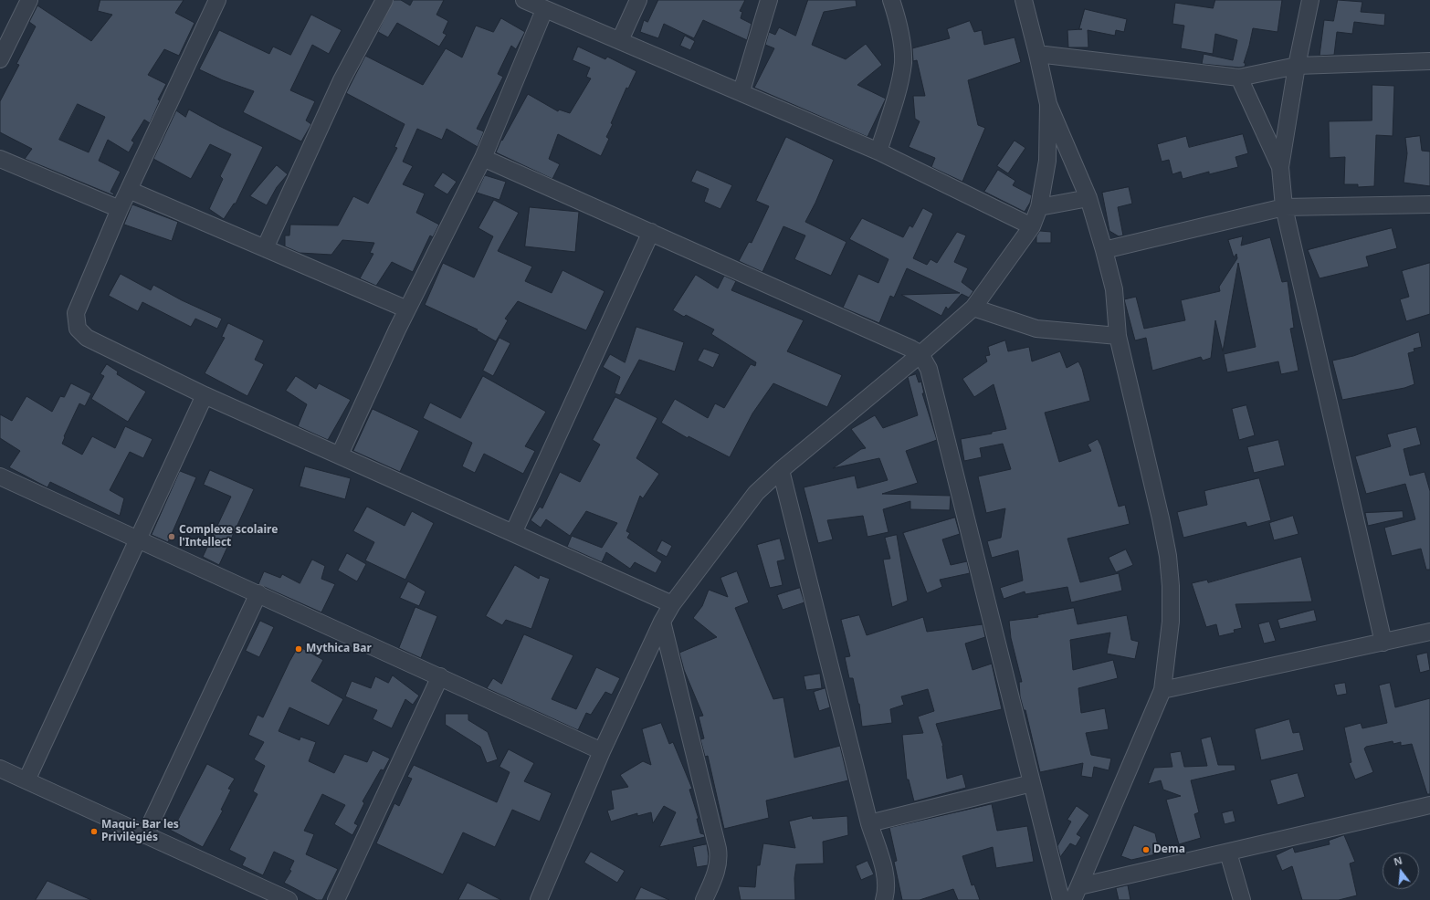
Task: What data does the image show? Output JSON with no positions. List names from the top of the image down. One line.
{"places":["Complexe scolaire l'Intellect","Mythica Bar","Maqui- Bar les Privilègiés","Dema"],"north":"top"}
